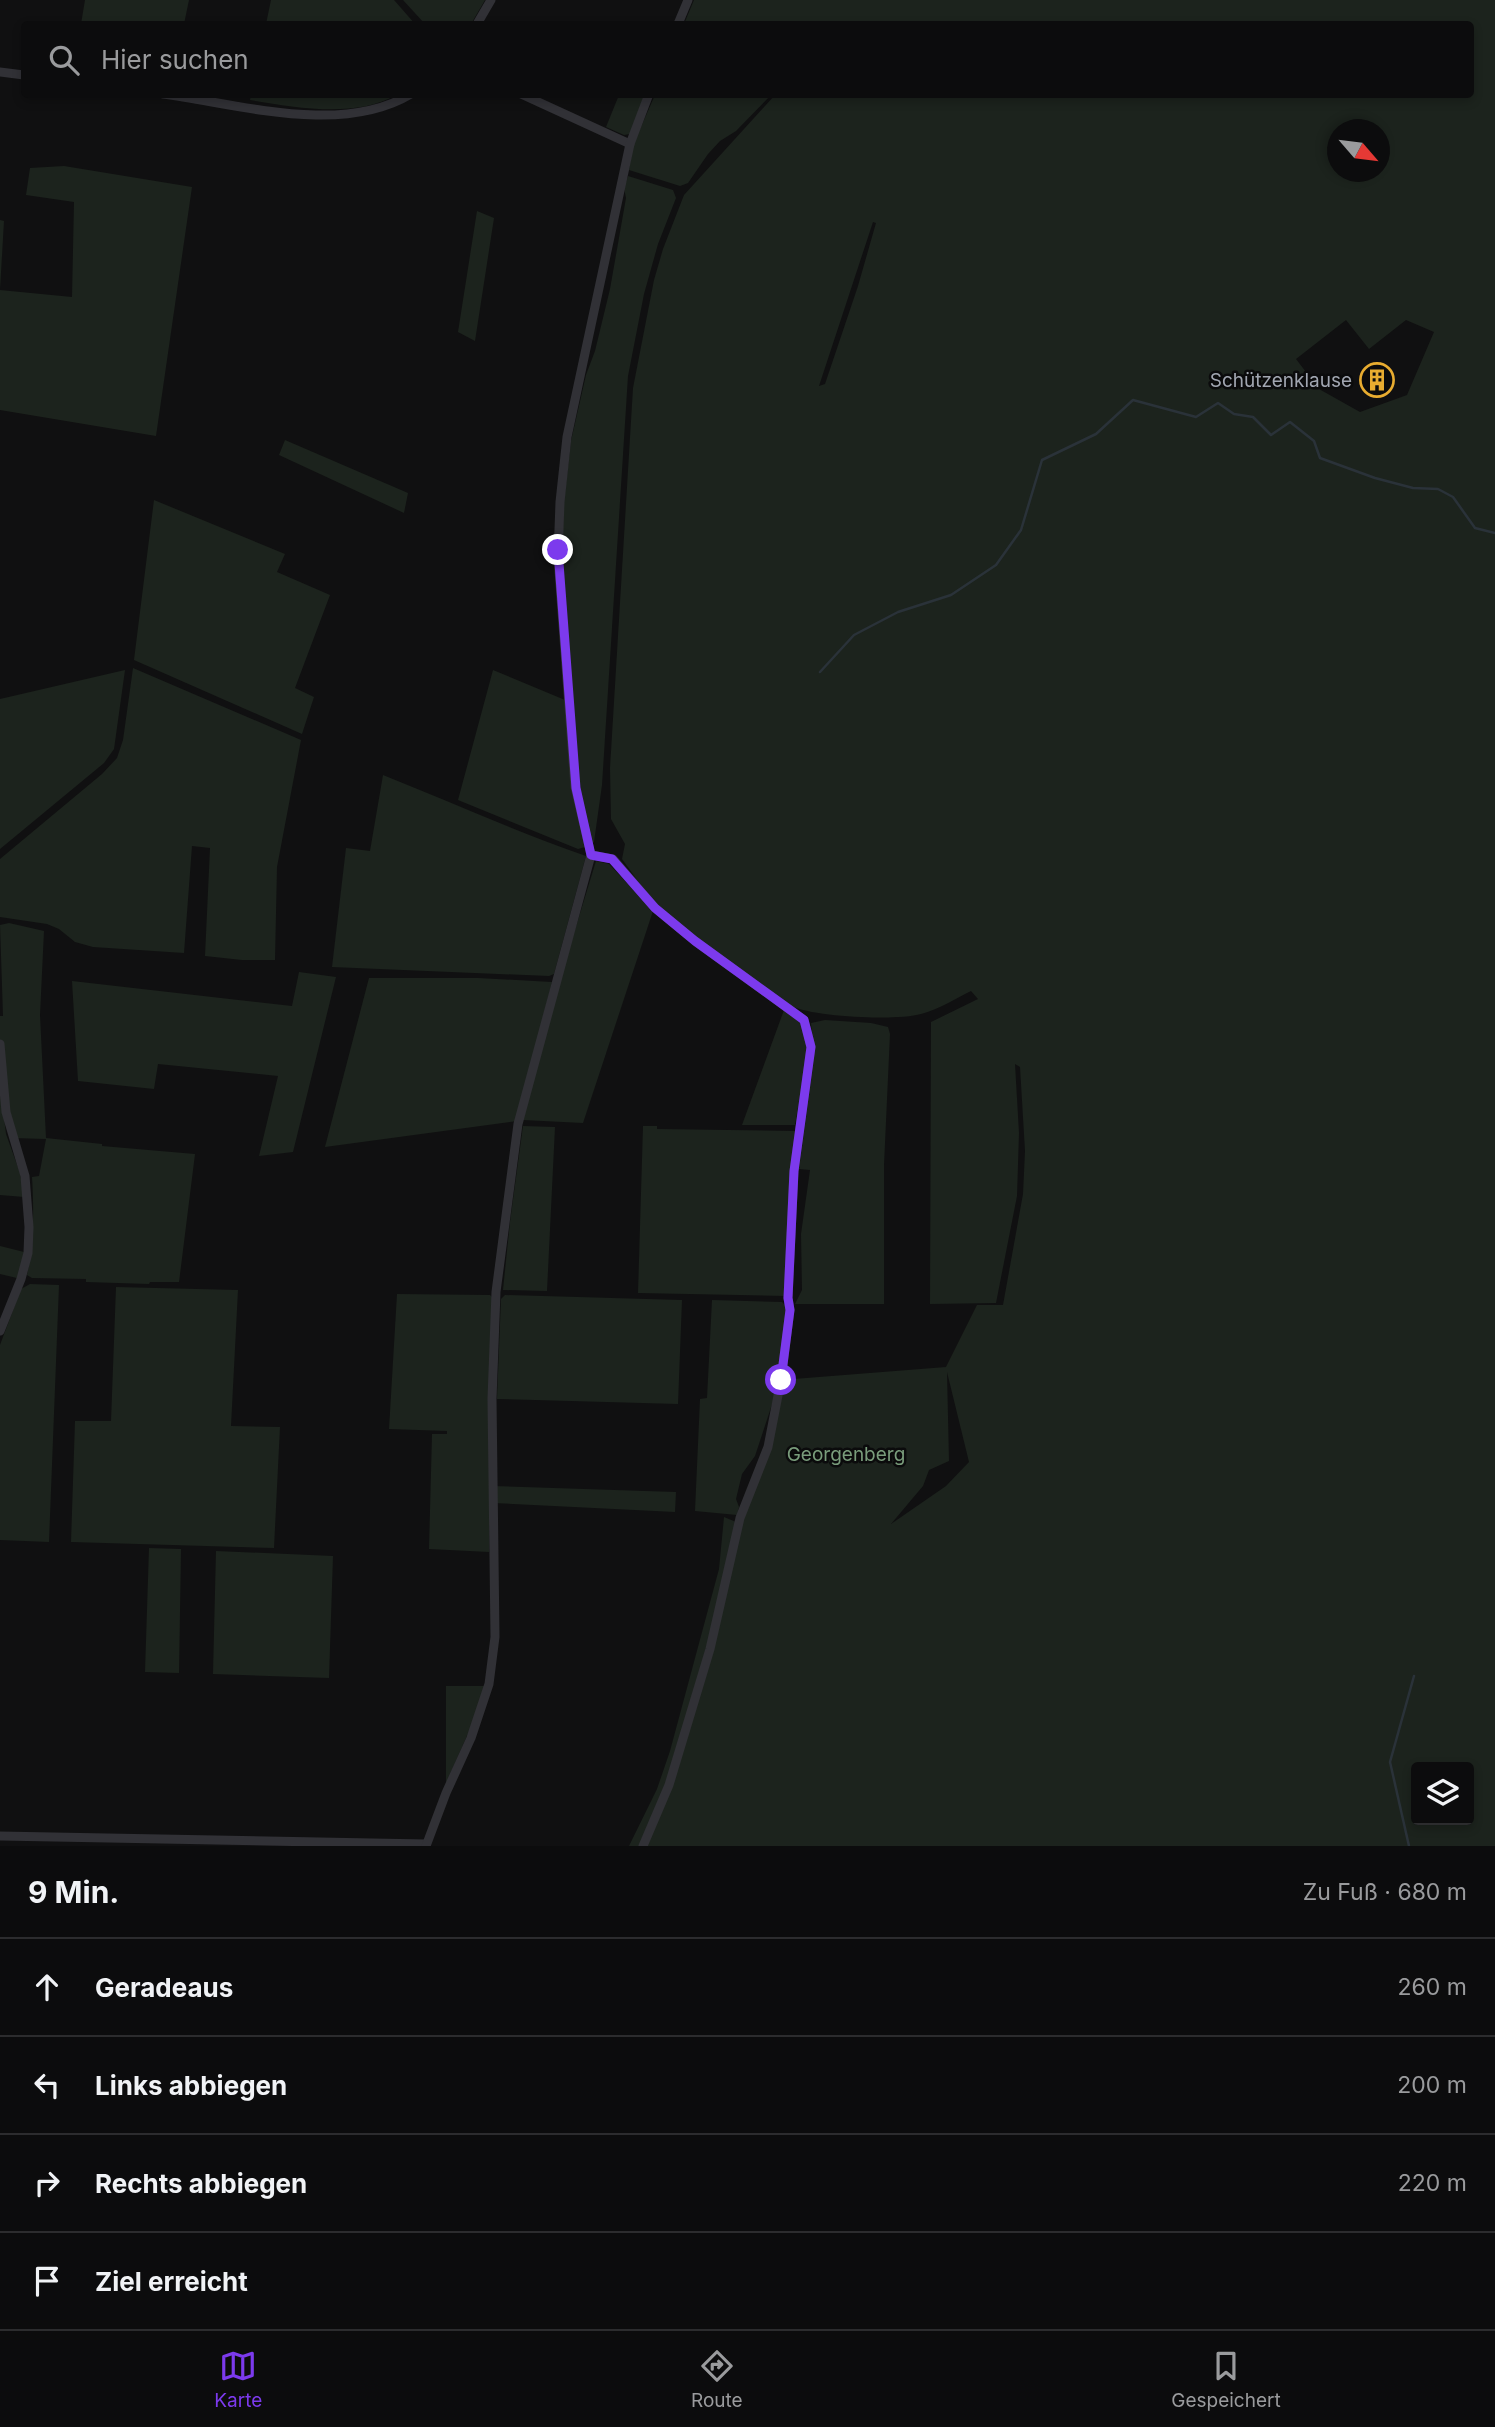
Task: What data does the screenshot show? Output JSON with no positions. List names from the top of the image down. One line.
{"parks":["Georgenberg"],"places":{"building":["Schützenklause"]},"north":"bottom right","page":{"search":"Hier suchen","heading":["9 Min.","Zu Fuß · 680 m"],"list":[["Geradeaus","260 m"],["Links abbiegen","200 m"],["Rechts abbiegen","220 m"],"Ziel erreicht"],"nav":["Karte","Route","Gespeichert"]}}
